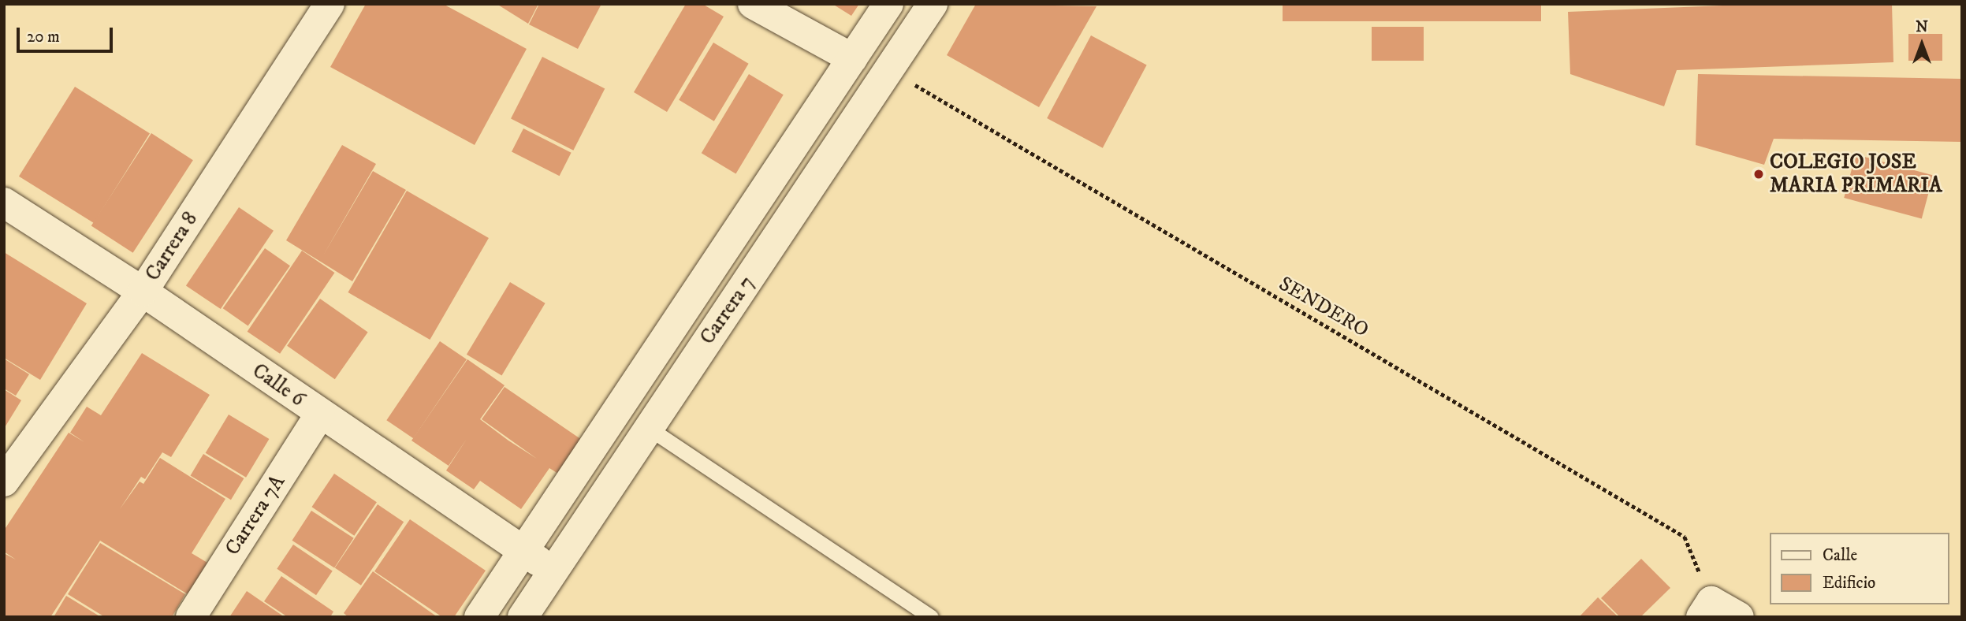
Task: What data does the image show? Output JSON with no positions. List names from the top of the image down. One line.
{"streets":{"street":["Carrera 8","Carrera 7","Calle 6","Carrera 7A"],"path":["SENDERO"]},"crossings":[["Carrera 8","Calle 6"],["SENDERO","Carrera 7"],["Carrera 7","Calle 6"],["Calle 6","Carrera 7A"]],"places":["COLEGIO JOSE MARIA PRIMARIA"],"legend":["Calle","Edificio"],"scale_bar":"20 m","north":"top"}
